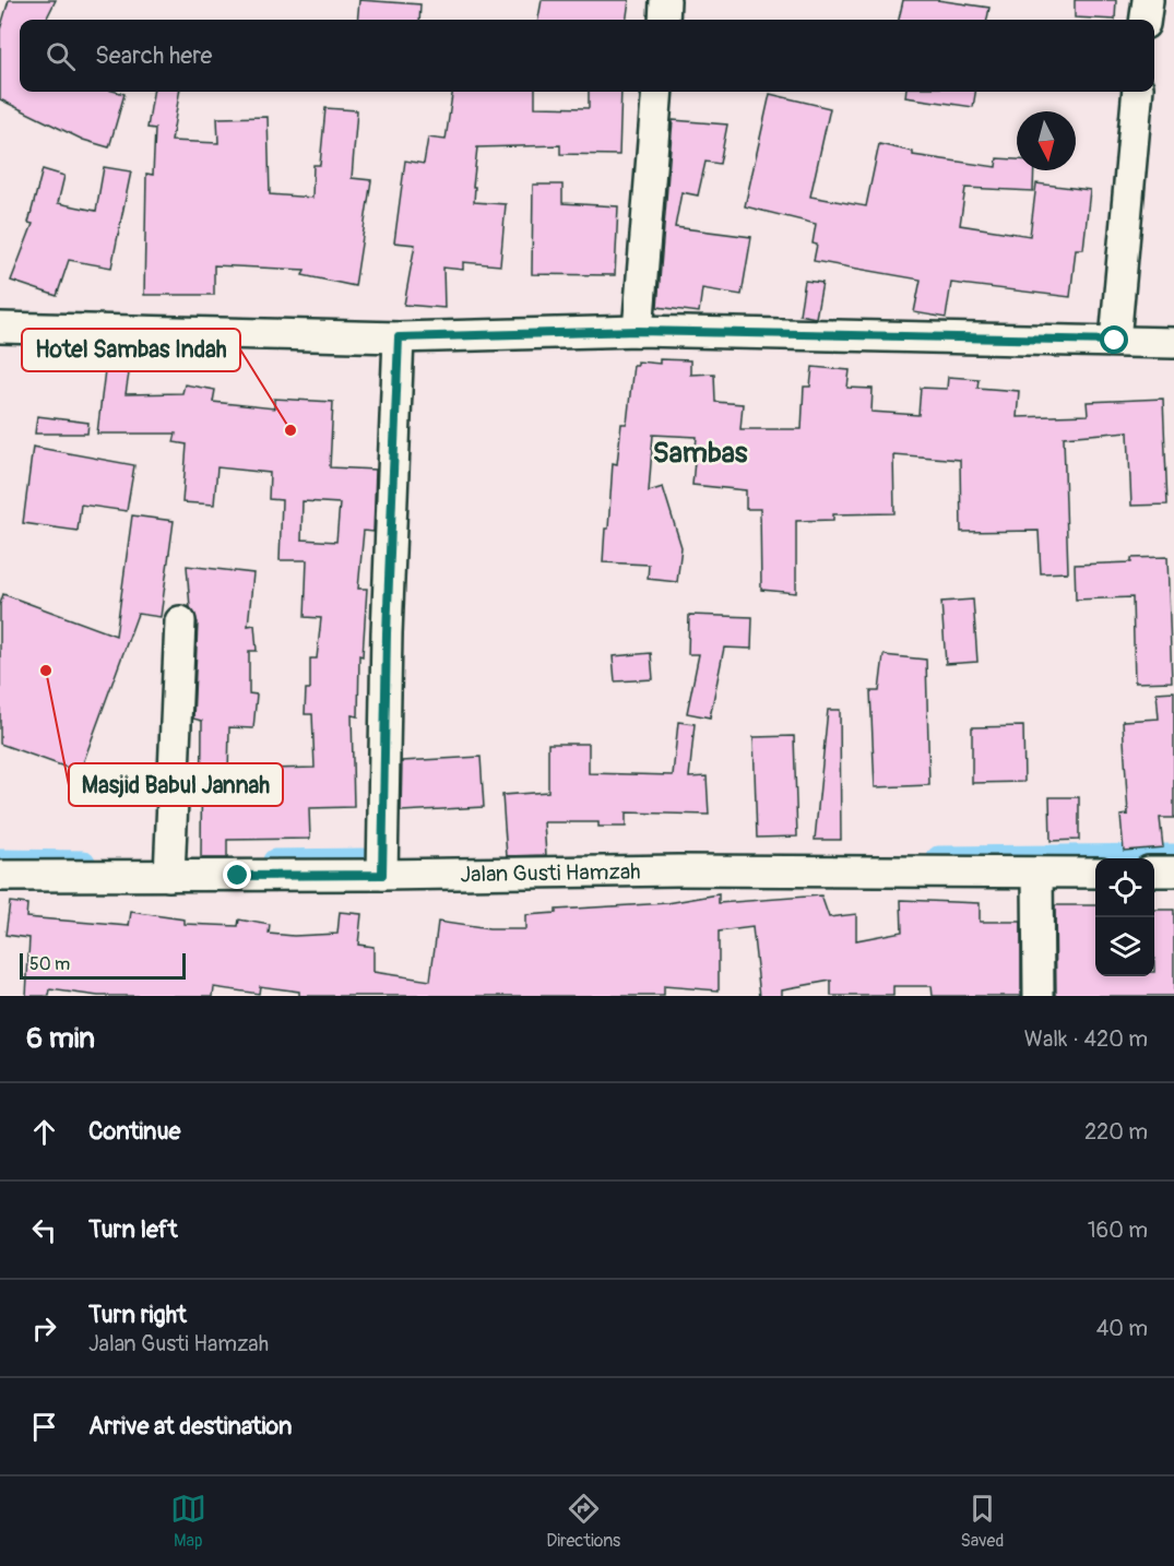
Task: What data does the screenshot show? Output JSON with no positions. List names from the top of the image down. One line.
{"streets":{"street":["Jalan Gusti Hamzah"]},"districts":["Sambas"],"places":["Hotel Sambas Indah","Masjid Babul Jannah"],"scale_bar":"50 m","north":"bottom","page":{"search":"Search here","scale":"50 m","heading":["6 min","Walk · 420 m"],"list":[["Continue","220 m"],["Turn left","160 m"],["Turn right","Jalan Gusti Hamzah","40 m"],"Arrive at destination"],"nav":["Map","Directions","Saved"]}}
